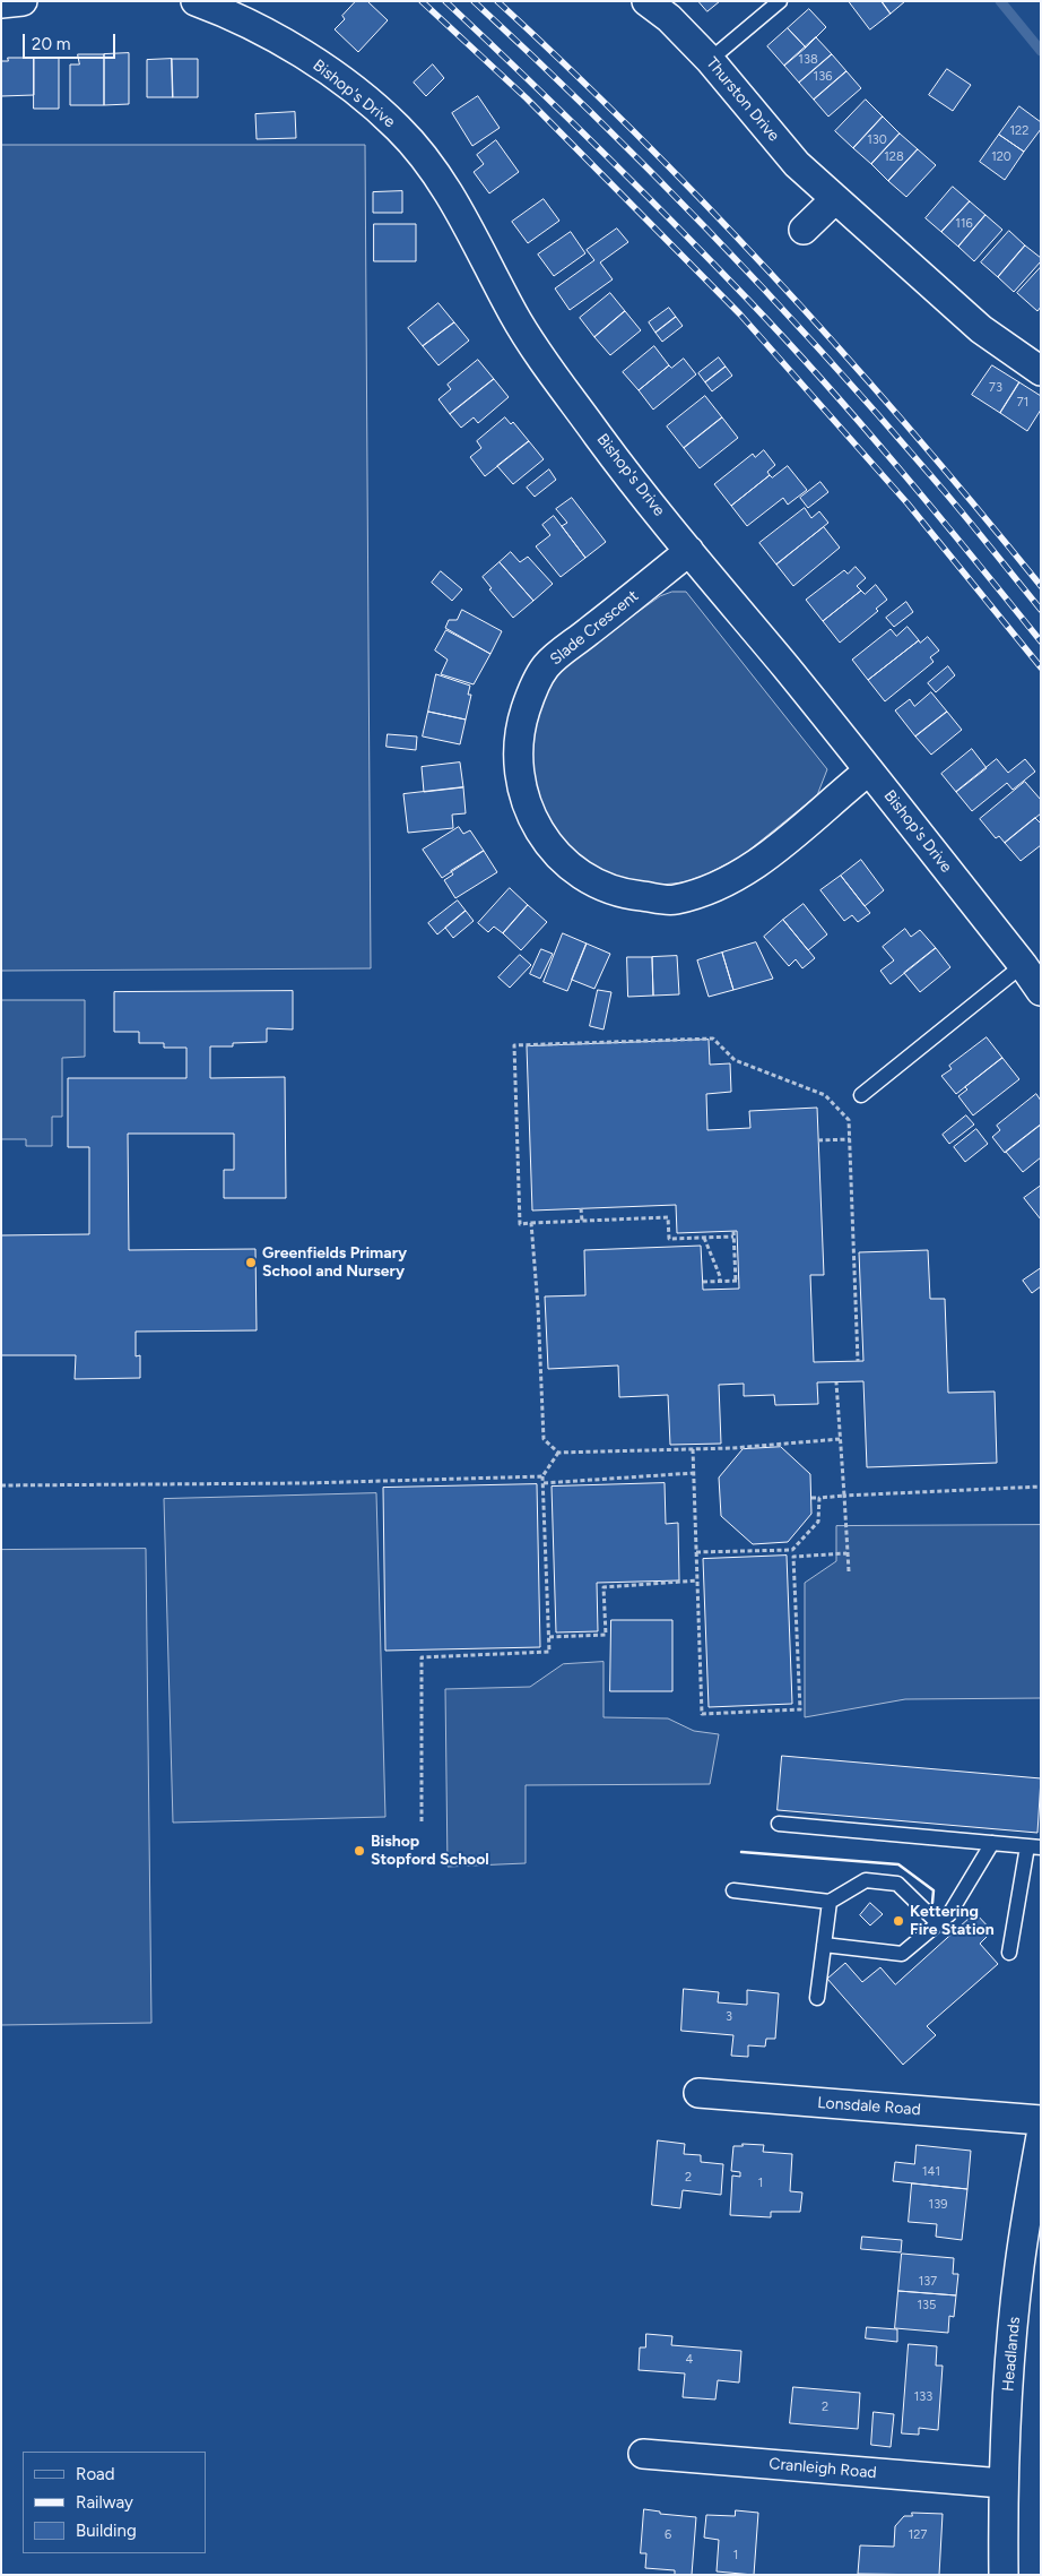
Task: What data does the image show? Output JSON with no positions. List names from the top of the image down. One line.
{"streets":{"street":["Bishop's Drive","Thurston Drive","Slade Crescent","Lonsdale Road","Headlands","Cranleigh Road"]},"crossings":[["Bishop's Drive","Slade Crescent"],["Headlands","Cranleigh Road"]],"places":["Greenfields Primary School and Nursery","Bishop Stopford School","Kettering Fire Station"],"house_numbers":["138","136","122","130","128","120","116","73","71","3","141","2","1","139","137","135","4","133","2","6","127","1"],"legend":["Road","Railway","Building"],"scale_bar":"20 m"}
